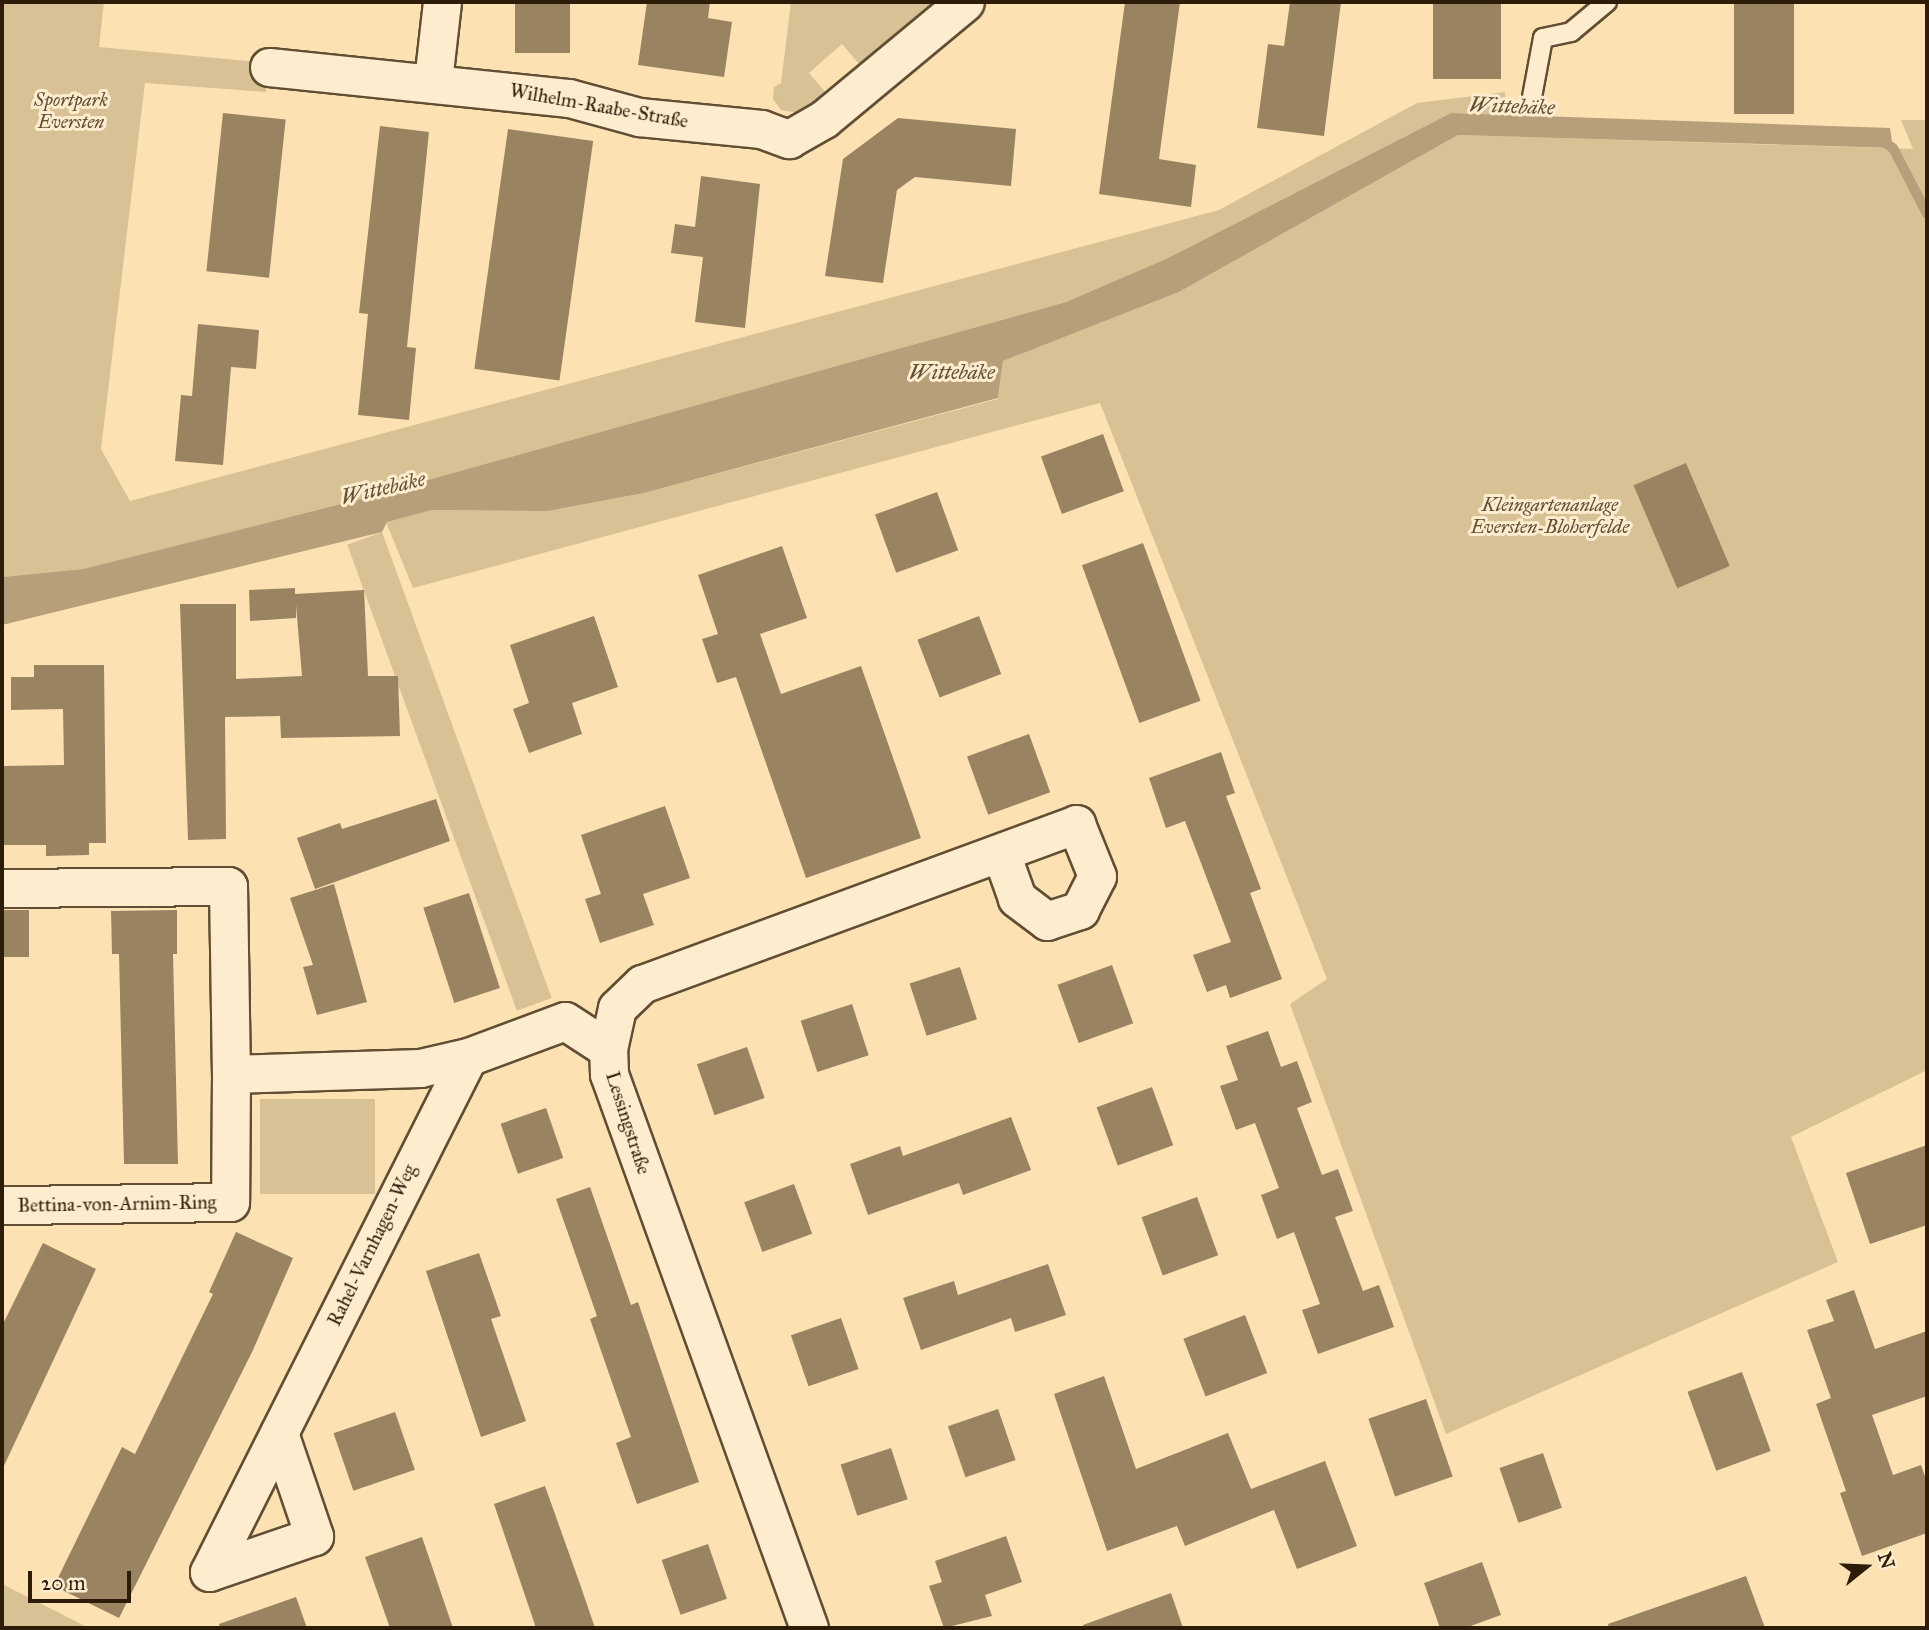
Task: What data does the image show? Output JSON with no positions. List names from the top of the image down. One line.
{"streets":{"street":["Wilhelm-Raabe-Straße","Lessingstraße","Bettina-von-Arnim-Ring","Rahel-Varnhagen-Weg"]},"water":["Wittebäke"],"parks":["Sportpark Eversten","Kleingartenanlage Eversten-Bloherfelde"],"scale_bar":"20 m","north":"right"}
